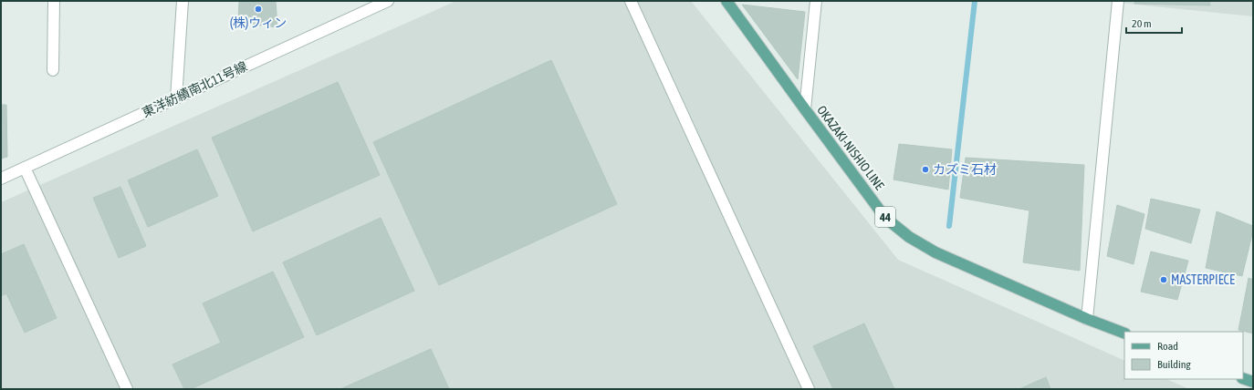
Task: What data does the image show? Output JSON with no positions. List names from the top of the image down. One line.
{"streets":{"main road":["OKAZAKI-NISHIO LINE","44"],"street":["東洋紡績南北11号線"]},"places":["(株)ウィン","カズミ石材","MASTERPIECE"],"legend":["Road","Building"],"scale_bar":"20 m"}
